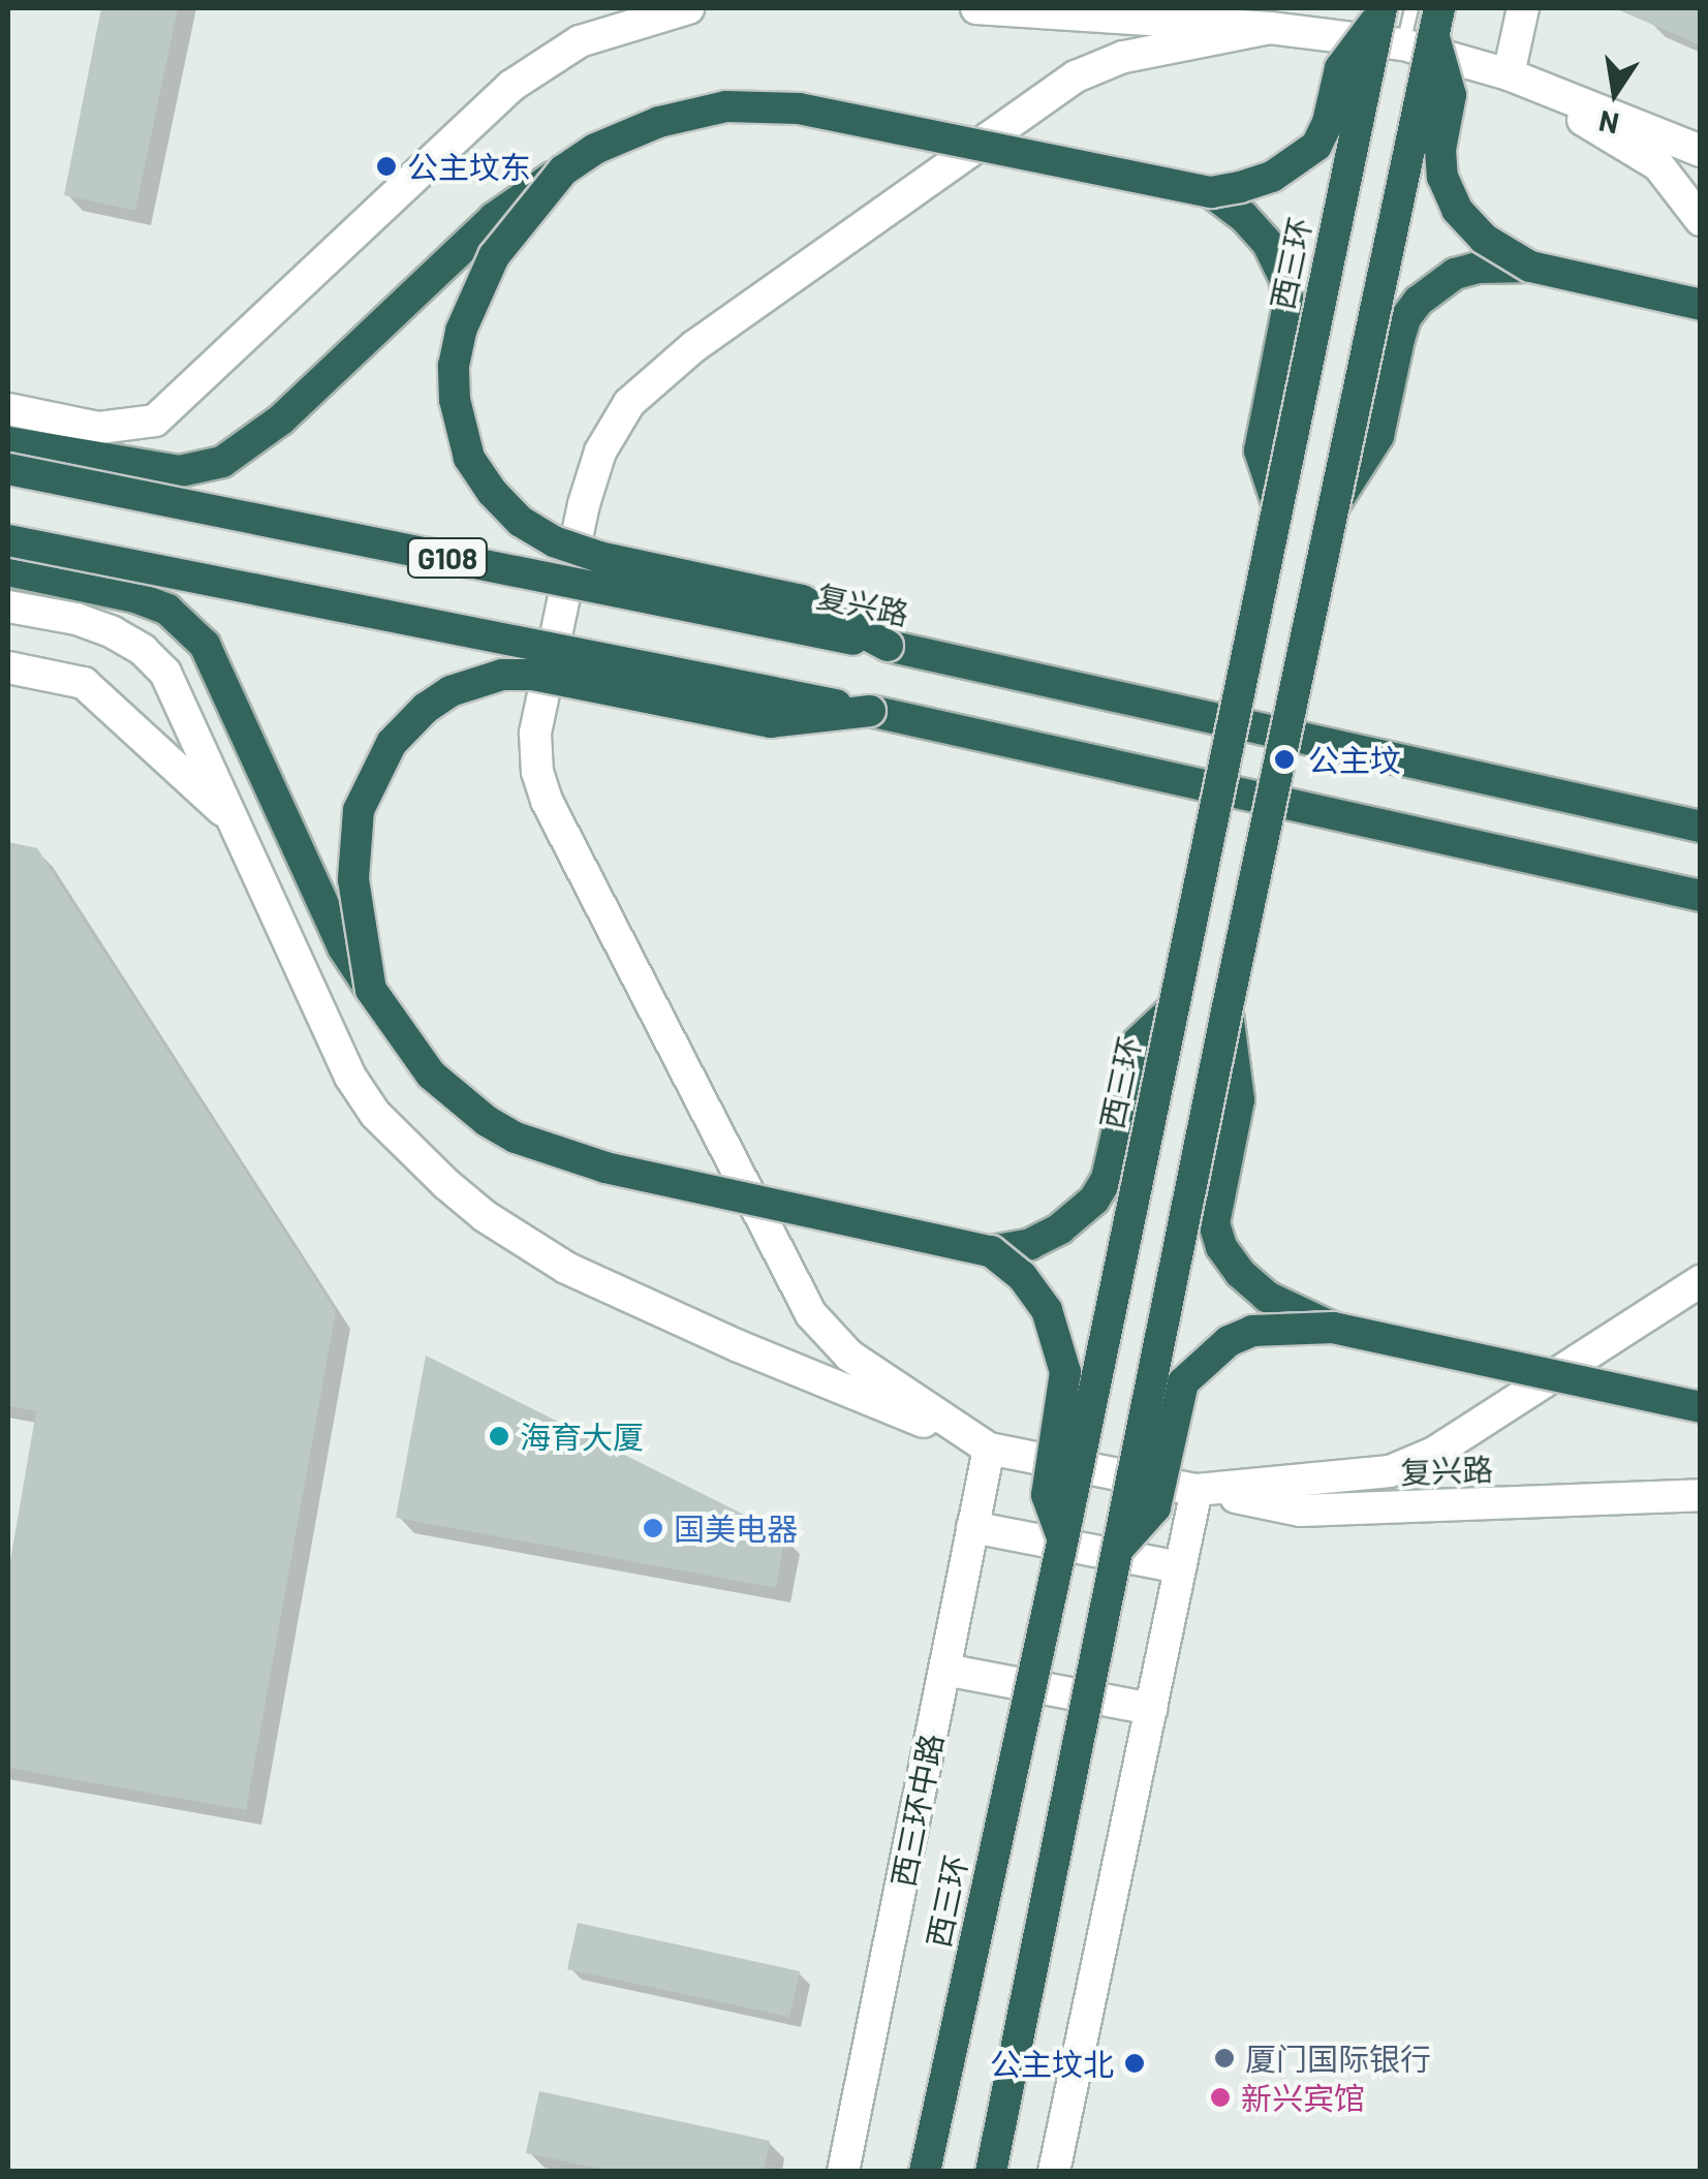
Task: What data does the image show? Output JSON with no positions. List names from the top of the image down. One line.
{"streets":{"highway":["西三环","G108","复兴路"],"street":["西三环中路"]},"crossings":[["复兴路","西三环中路"]],"places":["公主坟东","公主坟","海育大厦","国美电器","厦门国际银行","公主坟北","新兴宾馆"],"north":"bottom"}
